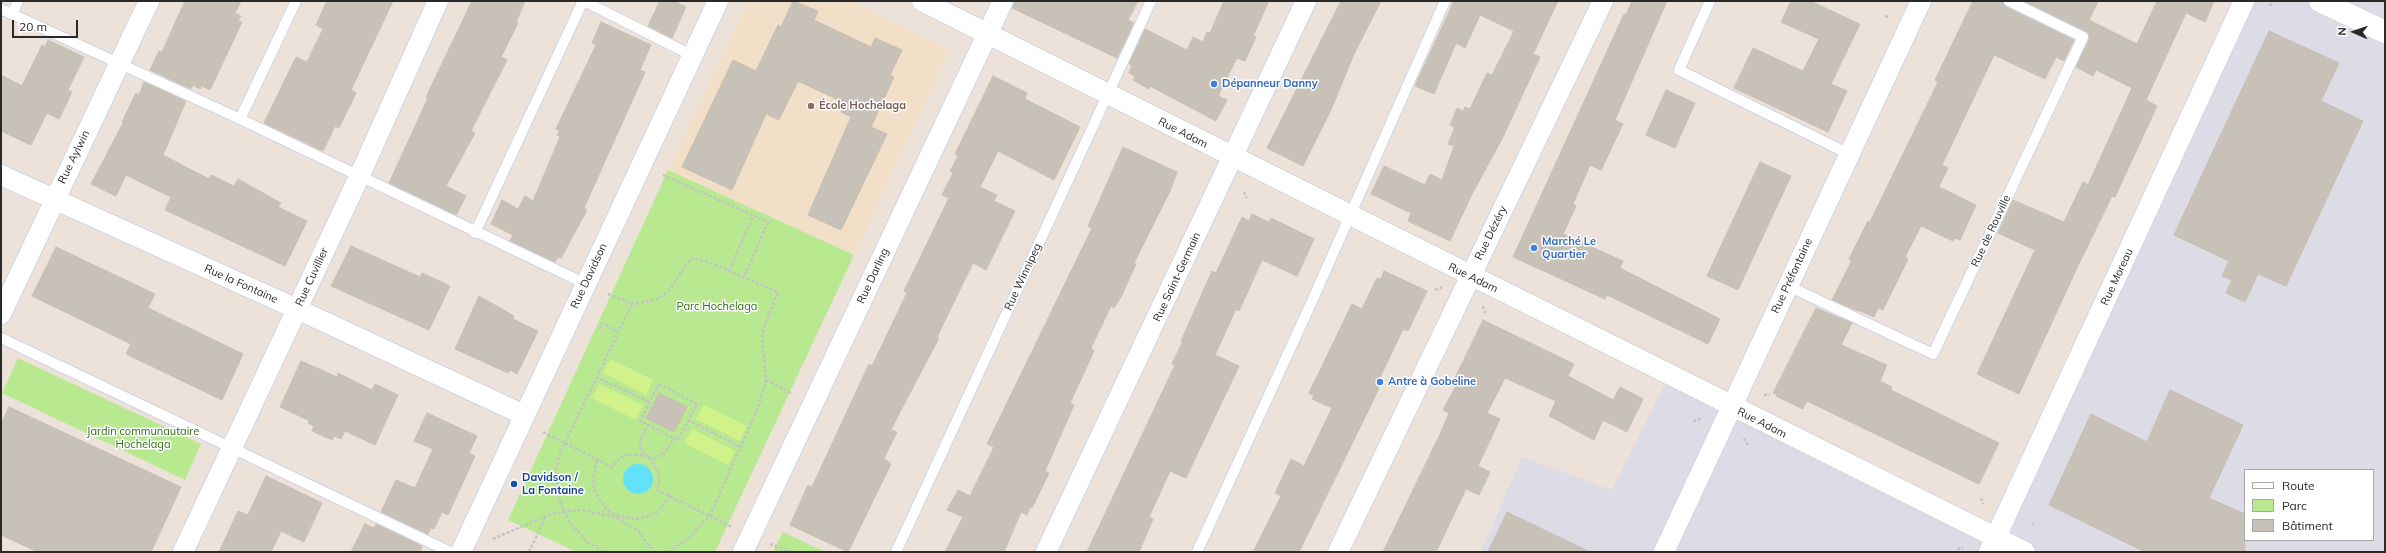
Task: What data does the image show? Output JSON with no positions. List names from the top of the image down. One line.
{"streets":{"street":["Rue Adam","Rue Aylwin","Rue Dézéry","Rue Davidson","Rue Darling","Rue Préfontaine","Rue Cuvillier","Rue Saint-Germain","Rue Moreau","Rue la Fontaine"],"lane":["Rue de Rouville","Rue Winnipeg"]},"crossings":[["Rue Adam","Rue Dézéry"],["Rue Adam","Rue Darling"],["Rue Adam","Rue Préfontaine"],["Rue Adam","Rue Winnipeg"],["Rue Adam","Rue Saint-Germain"],["Rue Adam","Rue Moreau"],["Rue Aylwin","Rue la Fontaine"],["Rue de Rouville","Rue Préfontaine"],["Rue Davidson","Rue la Fontaine"],["Rue Cuvillier","Rue la Fontaine"]],"parks":["Parc Hochelaga","Jardin communautaire Hochelaga"],"places":["Dépanneur Danny","École Hochelaga","Marché Le Quartier","Antre à Gobeline","Davidson / La Fontaine"],"legend":["Route","Parc","Bâtiment"],"scale_bar":"20 m","north":"left"}
